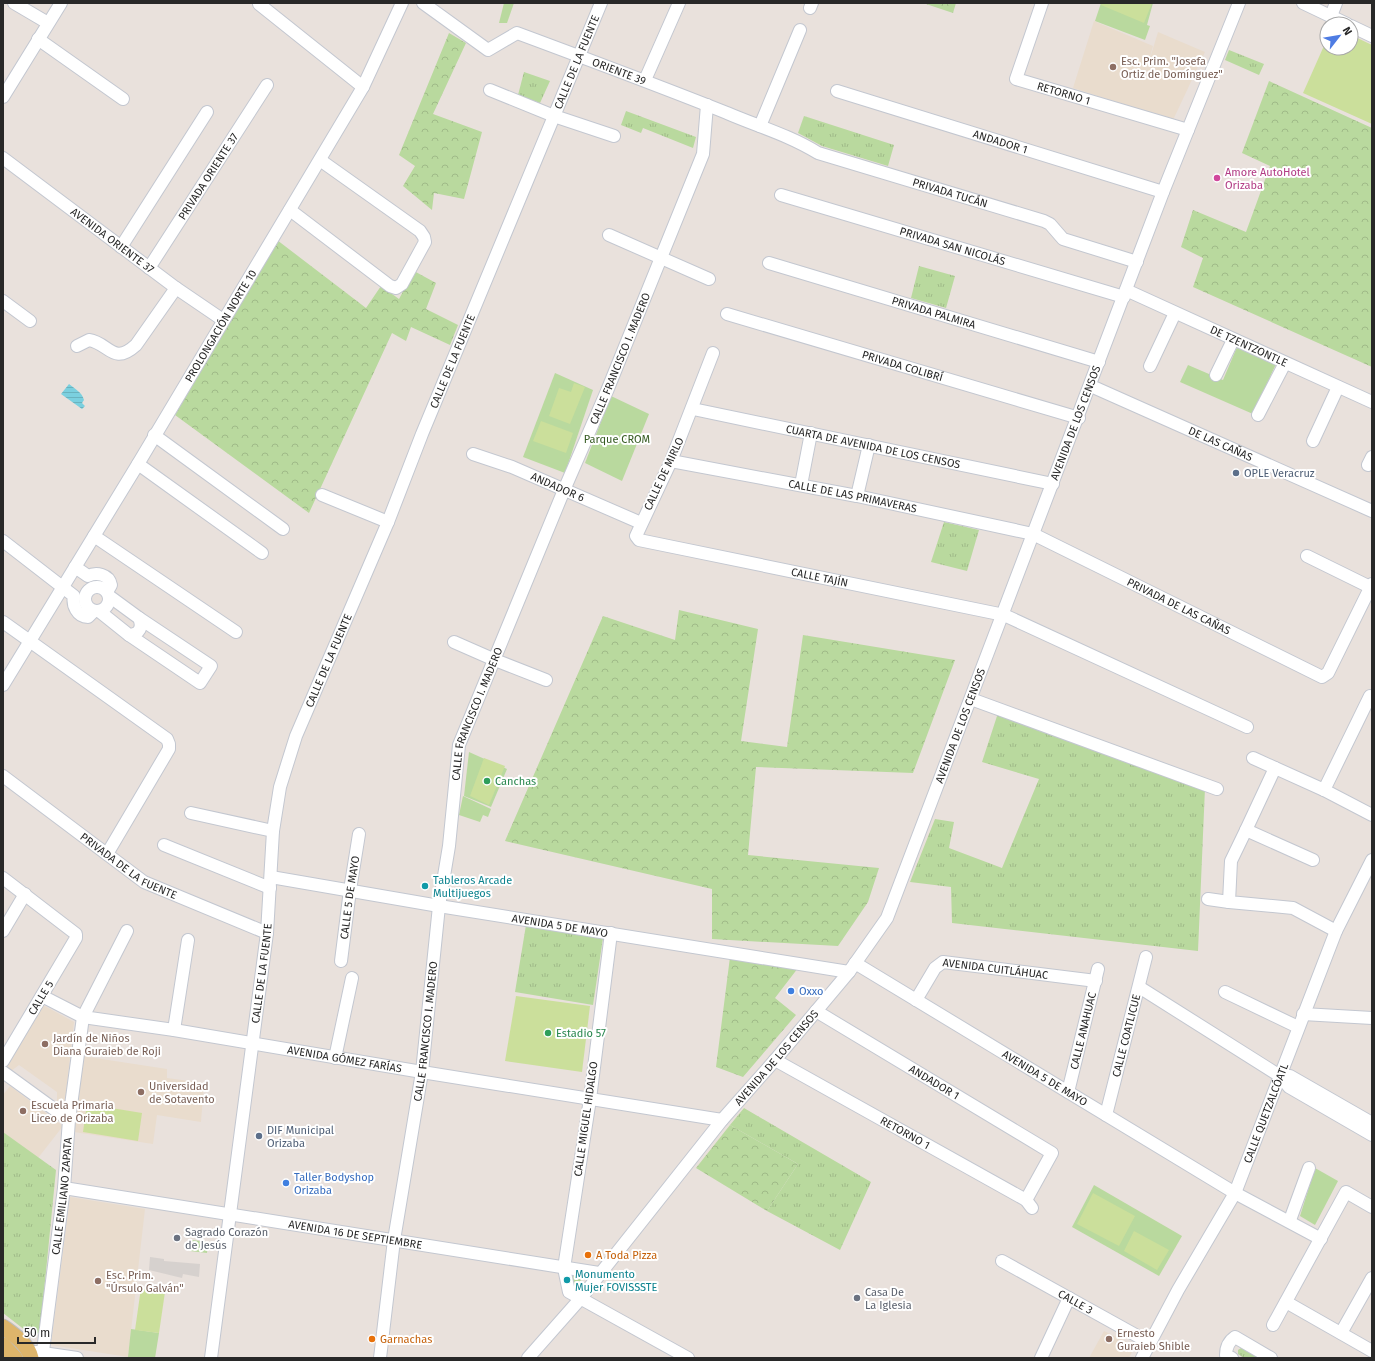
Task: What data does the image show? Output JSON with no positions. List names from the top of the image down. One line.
{"streets":{"street":["CALLE DE LA FUENTE","ORIENTE 39","RETORNO 1","ANDADOR 1","PRIVADA ORIENTE 37","PRIVADA TUCÁN","AVENIDA ORIENTE 37","PRIVADA SAN NICOLÁS","PRIVADA PALMIRA","PROLONGACIÓN NORTE 10","DE TZENTZONTLE","CALLE FRANCISCO I. MADERO","PRIVADA COLIBRÍ","AVENIDA DE LOS CENSOS","DE LAS CAÑAS","CUARTA DE AVENIDA DE LOS CENSOS","CALLE DE MIRLO","ANDADOR 6","CALLE DE LAS PRIMAVERAS","CALLE TAJÍN","PRIVADA DE LAS CAÑAS","PRIVADA DE LA FUENTE","CALLE 5 DE MAYO","AVENIDA 5 DE MAYO","AVENIDA CUITLÁHUAC","CALLE 5","CALLE ANAHUAC","CALLE COATLICUE","AVENIDA GÓMEZ FARÍAS","CALLE QUETZALCÓATL","CALLE MIGUEL HIDALGO","CALLE EMILIANO ZAPATA","AVENIDA 16 DE SEPTIEMBRE","CALLE 3"]},"crossings":[["CALLE DE LA FUENTE","ORIENTE 39"],["CALLE DE LA FUENTE","PRIVADA DE LA FUENTE"],["CALLE DE LA FUENTE","AVENIDA 5 DE MAYO"],["CALLE DE LA FUENTE","AVENIDA GÓMEZ FARÍAS"],["CALLE DE LA FUENTE","AVENIDA 16 DE SEPTIEMBRE"],["ORIENTE 39","PRIVADA TUCÁN"],["ORIENTE 39","CALLE FRANCISCO I. MADERO"],["RETORNO 1","ANDADOR 1"],["RETORNO 1","AVENIDA DE LOS CENSOS"],["ANDADOR 1","AVENIDA DE LOS CENSOS"],["PRIVADA ORIENTE 37","AVENIDA ORIENTE 37"],["PRIVADA TUCÁN","AVENIDA DE LOS CENSOS"],["AVENIDA ORIENTE 37","PROLONGACIÓN NORTE 10"],["PRIVADA SAN NICOLÁS","DE TZENTZONTLE"],["PRIVADA SAN NICOLÁS","AVENIDA DE LOS CENSOS"],["PRIVADA PALMIRA","AVENIDA DE LOS CENSOS"],["DE TZENTZONTLE","AVENIDA DE LOS CENSOS"],["CALLE FRANCISCO I. MADERO","ANDADOR 6"],["CALLE FRANCISCO I. MADERO","AVENIDA 5 DE MAYO"],["CALLE FRANCISCO I. MADERO","AVENIDA GÓMEZ FARÍAS"],["CALLE FRANCISCO I. MADERO","AVENIDA 16 DE SEPTIEMBRE"],["PRIVADA COLIBRÍ","AVENIDA DE LOS CENSOS"],["AVENIDA DE LOS CENSOS","DE LAS CAÑAS"],["AVENIDA DE LOS CENSOS","CUARTA DE AVENIDA DE LOS CENSOS"],["AVENIDA DE LOS CENSOS","CALLE DE LAS PRIMAVERAS"],["AVENIDA DE LOS CENSOS","CALLE TAJÍN"],["AVENIDA DE LOS CENSOS","PRIVADA DE LAS CAÑAS"],["AVENIDA DE LOS CENSOS","AVENIDA 5 DE MAYO"],["AVENIDA DE LOS CENSOS","AVENIDA GÓMEZ FARÍAS"],["AVENIDA DE LOS CENSOS","CALLE MIGUEL HIDALGO"],["AVENIDA DE LOS CENSOS","AVENIDA 16 DE SEPTIEMBRE"],["CUARTA DE AVENIDA DE LOS CENSOS","CALLE DE MIRLO"],["CALLE DE MIRLO","ANDADOR 6"],["CALLE DE MIRLO","CALLE DE LAS PRIMAVERAS"],["CALLE DE MIRLO","CALLE TAJÍN"],["CALLE DE LAS PRIMAVERAS","PRIVADA DE LAS CAÑAS"],["CALLE 5 DE MAYO","AVENIDA 5 DE MAYO"],["AVENIDA 5 DE MAYO","AVENIDA CUITLÁHUAC"],["AVENIDA 5 DE MAYO","CALLE ANAHUAC"],["AVENIDA 5 DE MAYO","CALLE COATLICUE"],["AVENIDA 5 DE MAYO","CALLE QUETZALCÓATL"],["AVENIDA 5 DE MAYO","CALLE MIGUEL HIDALGO"],["AVENIDA CUITLÁHUAC","CALLE ANAHUAC"],["CALLE 5","AVENIDA GÓMEZ FARÍAS"],["AVENIDA GÓMEZ FARÍAS","CALLE MIGUEL HIDALGO"],["AVENIDA GÓMEZ FARÍAS","CALLE EMILIANO ZAPATA"],["CALLE QUETZALCÓATL","CALLE 3"],["CALLE MIGUEL HIDALGO","AVENIDA 16 DE SEPTIEMBRE"],["CALLE EMILIANO ZAPATA","AVENIDA 16 DE SEPTIEMBRE"]],"parks":["Parque CROM"],"places":["Esc. Prim. \"Josefa Ortiz de Domínguez\"","Amore AutoHotel Orizaba","OPLE Veracruz","Canchas","Tableros Arcade Multijuegos","Oxxo","Estadio 57","Jardín de Niños Diana Guraieb de Roji","Universidad de Sotavento","Escuela Primaria Liceo de Orizaba","DIF Municipal Orizaba","Taller Bodyshop Orizaba","Sagrado Corazón de Jesús","A Toda Pizza","Monumento Mujer FOVISSSTE","Esc. Prim. \"Úrsulo Galván\"","Casa De La Iglesia","Garnachas","Ernesto Guraieb Shible"],"scale_bar":"50 m","north":"top right"}
